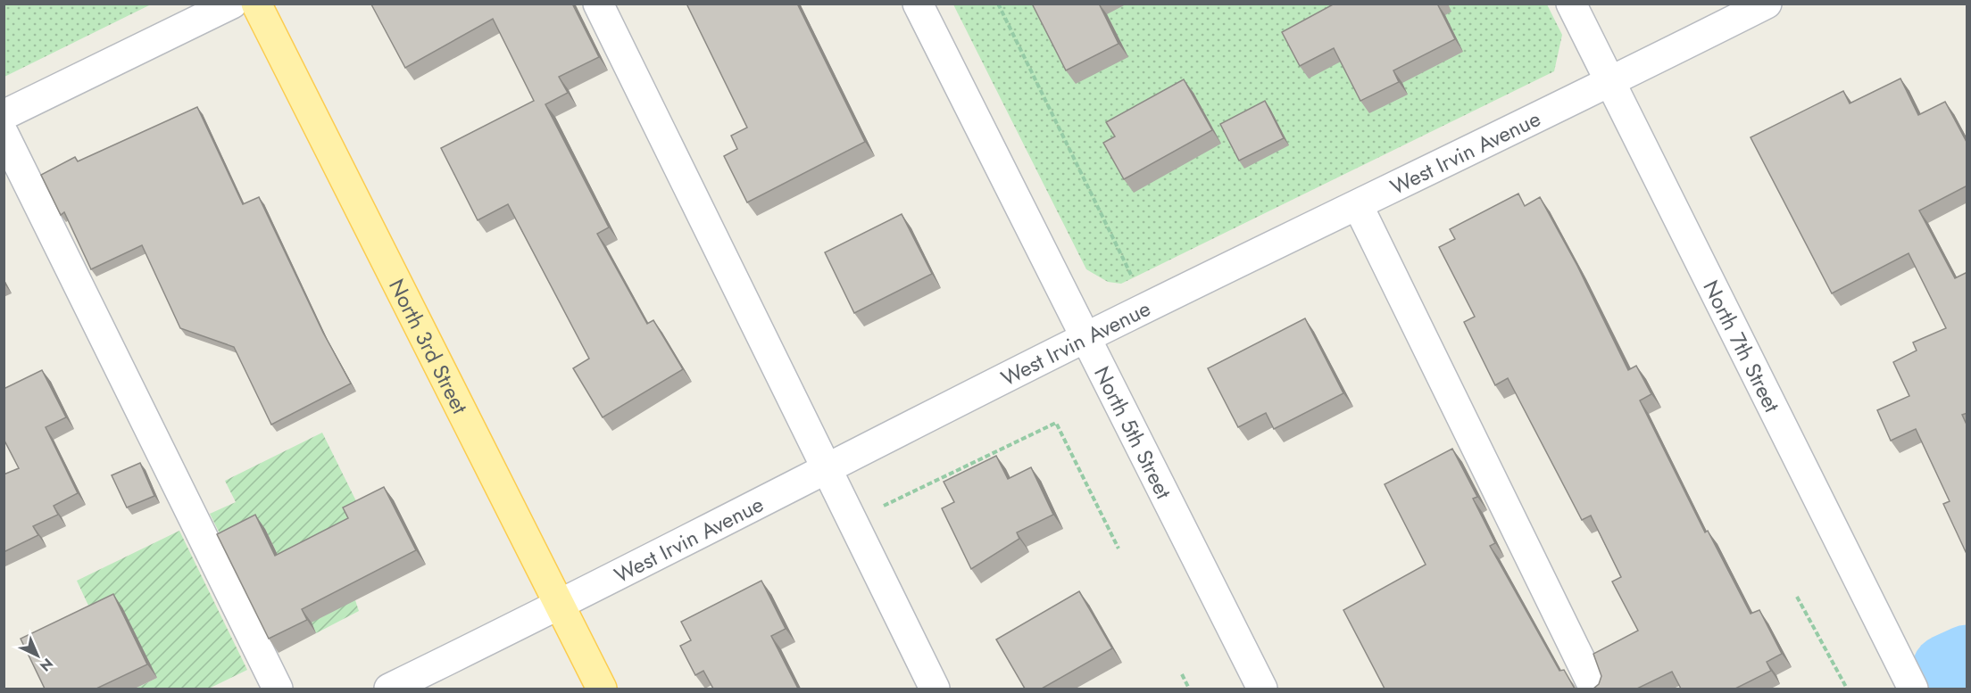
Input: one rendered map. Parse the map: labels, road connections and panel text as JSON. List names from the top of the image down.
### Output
{
  "streets": {
    "main road": ["North 3rd Street"],
    "street": ["West Irvin Avenue", "North 7th Street", "North 5th Street"]
  },
  "crossings": [
    ["West Irvin Avenue", "North 3rd Street"],
    ["West Irvin Avenue", "North 7th Street"],
    ["West Irvin Avenue", "North 5th Street"]
  ],
  "north": "bottom right"
}
